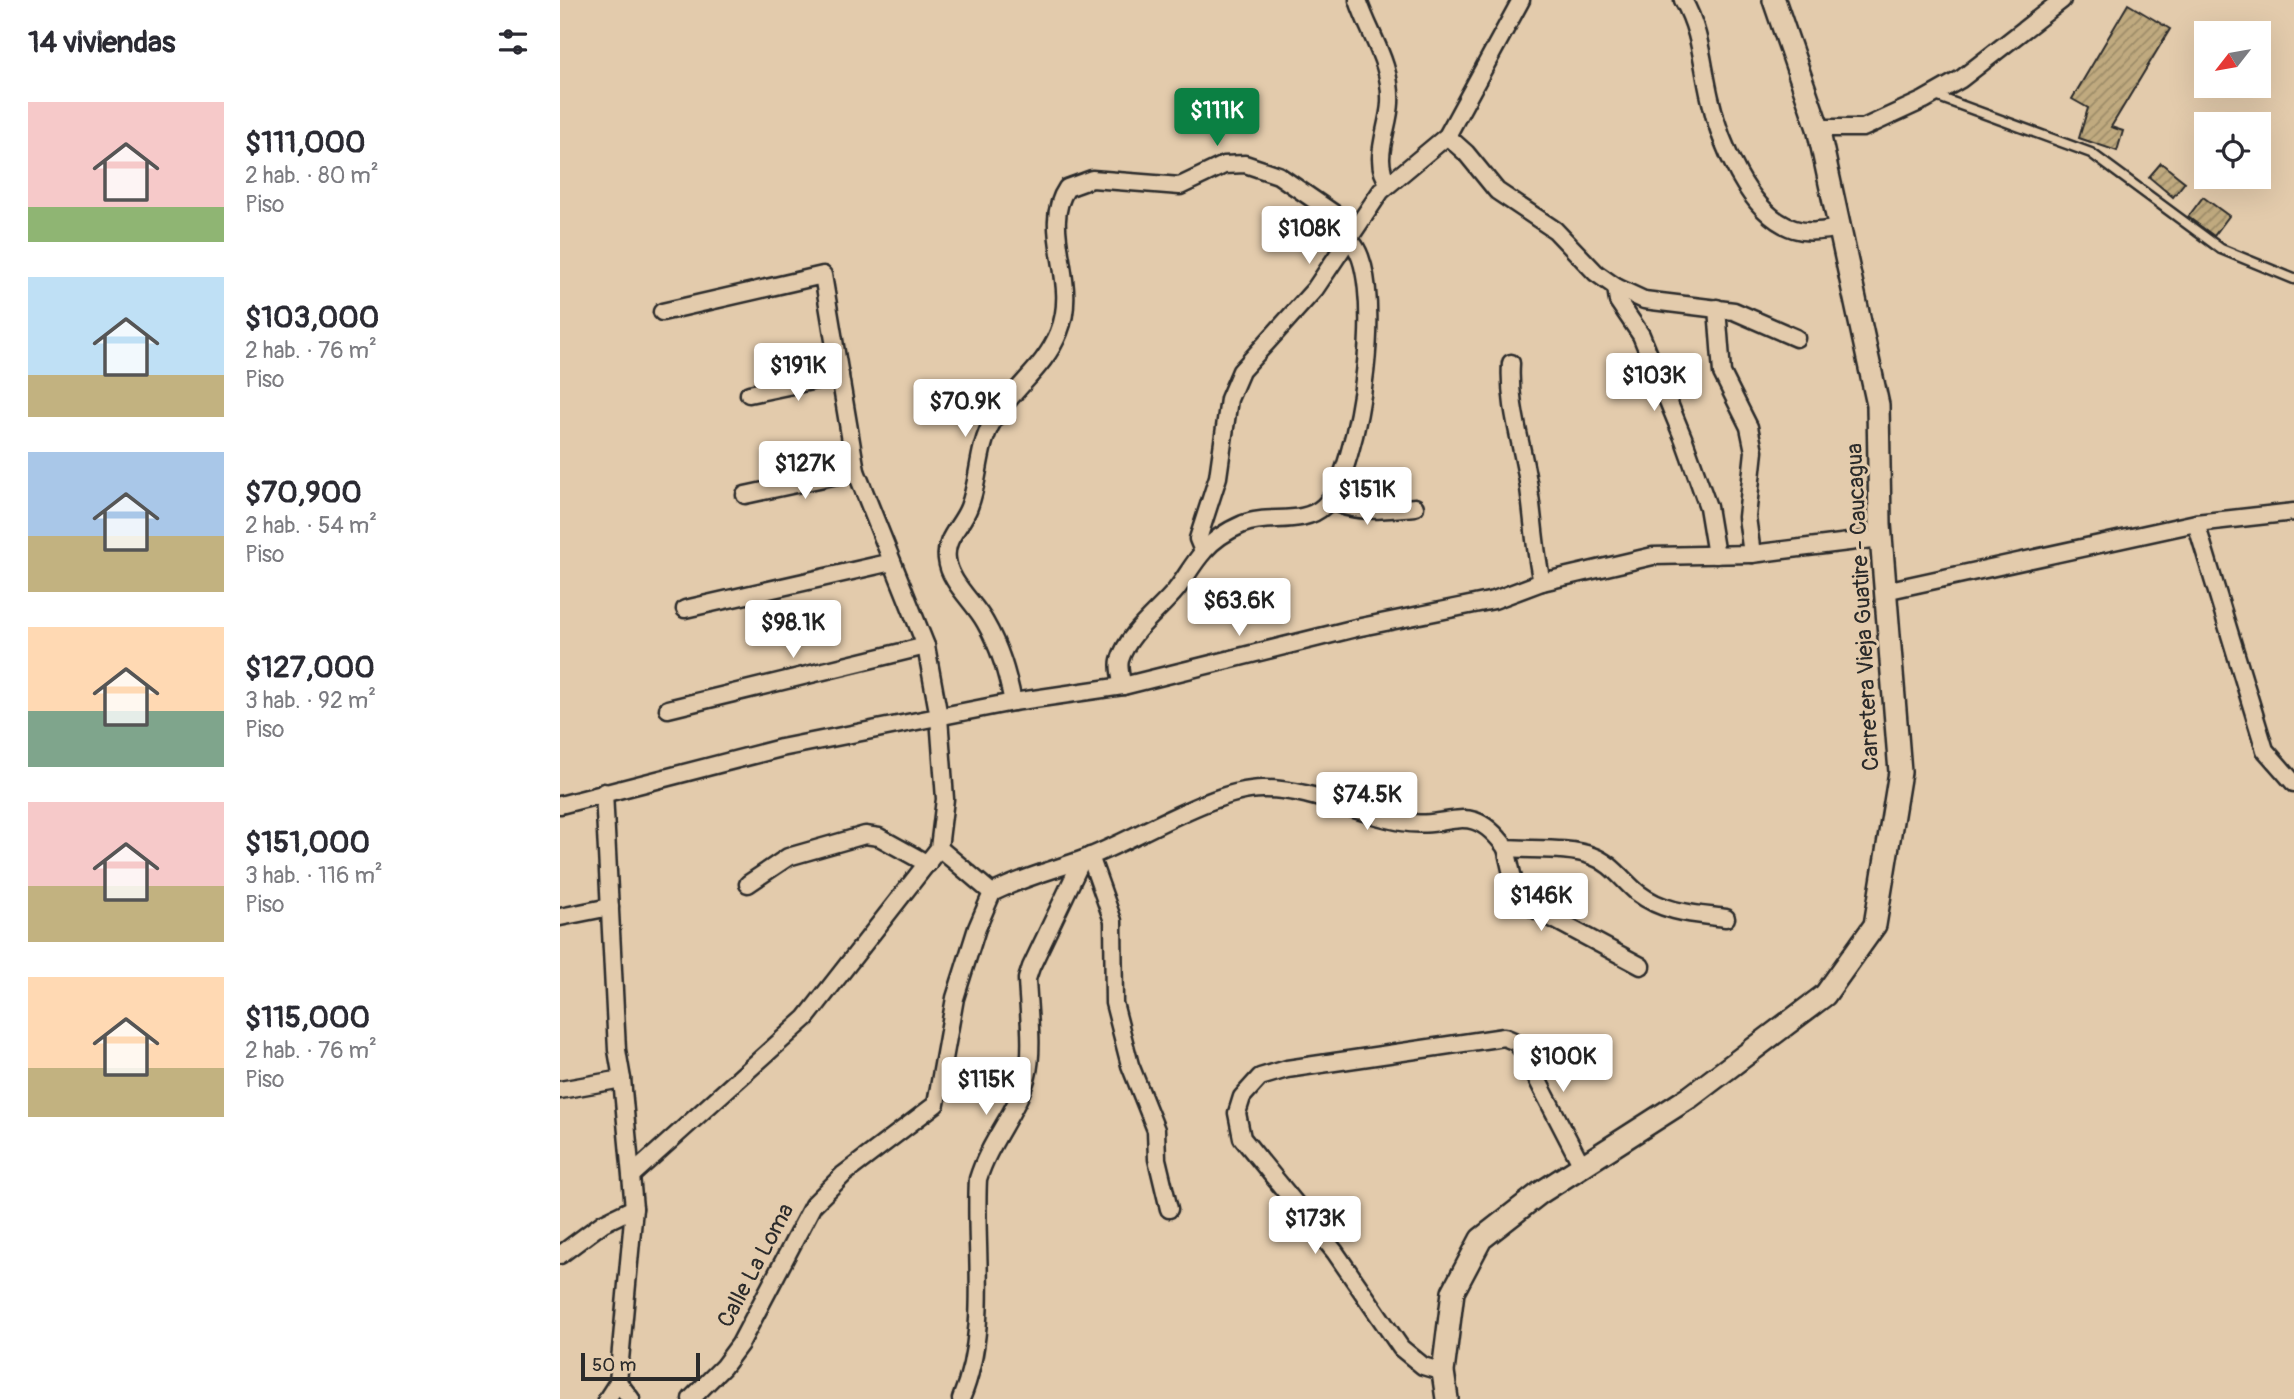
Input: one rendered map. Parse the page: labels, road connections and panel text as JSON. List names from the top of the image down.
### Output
{
  "streets": {
    "main road": ["Carretera Vieja Guatire - Caucagua"],
    "street": ["Calle La Loma"]
  },
  "scale_bar": "50 m",
  "north": "bottom left",
  "page": {
    "heading": "14 viviendas",
    "list": [
      {
        "name": "$111,000",
        "note": "2 hab. · 80 m² · Piso"
      },
      {
        "name": "$103,000",
        "note": "2 hab. · 76 m² · Piso"
      },
      {
        "name": "$70,900",
        "note": "2 hab. · 54 m² · Piso"
      },
      {
        "name": "$127,000",
        "note": "3 hab. · 92 m² · Piso"
      },
      {
        "name": "$151,000",
        "note": "3 hab. · 116 m² · Piso"
      },
      {
        "name": "$115,000",
        "note": "2 hab. · 76 m² · Piso"
      }
    ],
    "price": [
      "$111K",
      "$108K",
      "$191K",
      "$103K",
      "$70.9K",
      "$127K",
      "$151K",
      "$63.6K",
      "$98.1K",
      "$74.5K",
      "$146K",
      "$100K",
      "$115K",
      "$173K"
    ],
    "scale": "50 m"
  }
}
